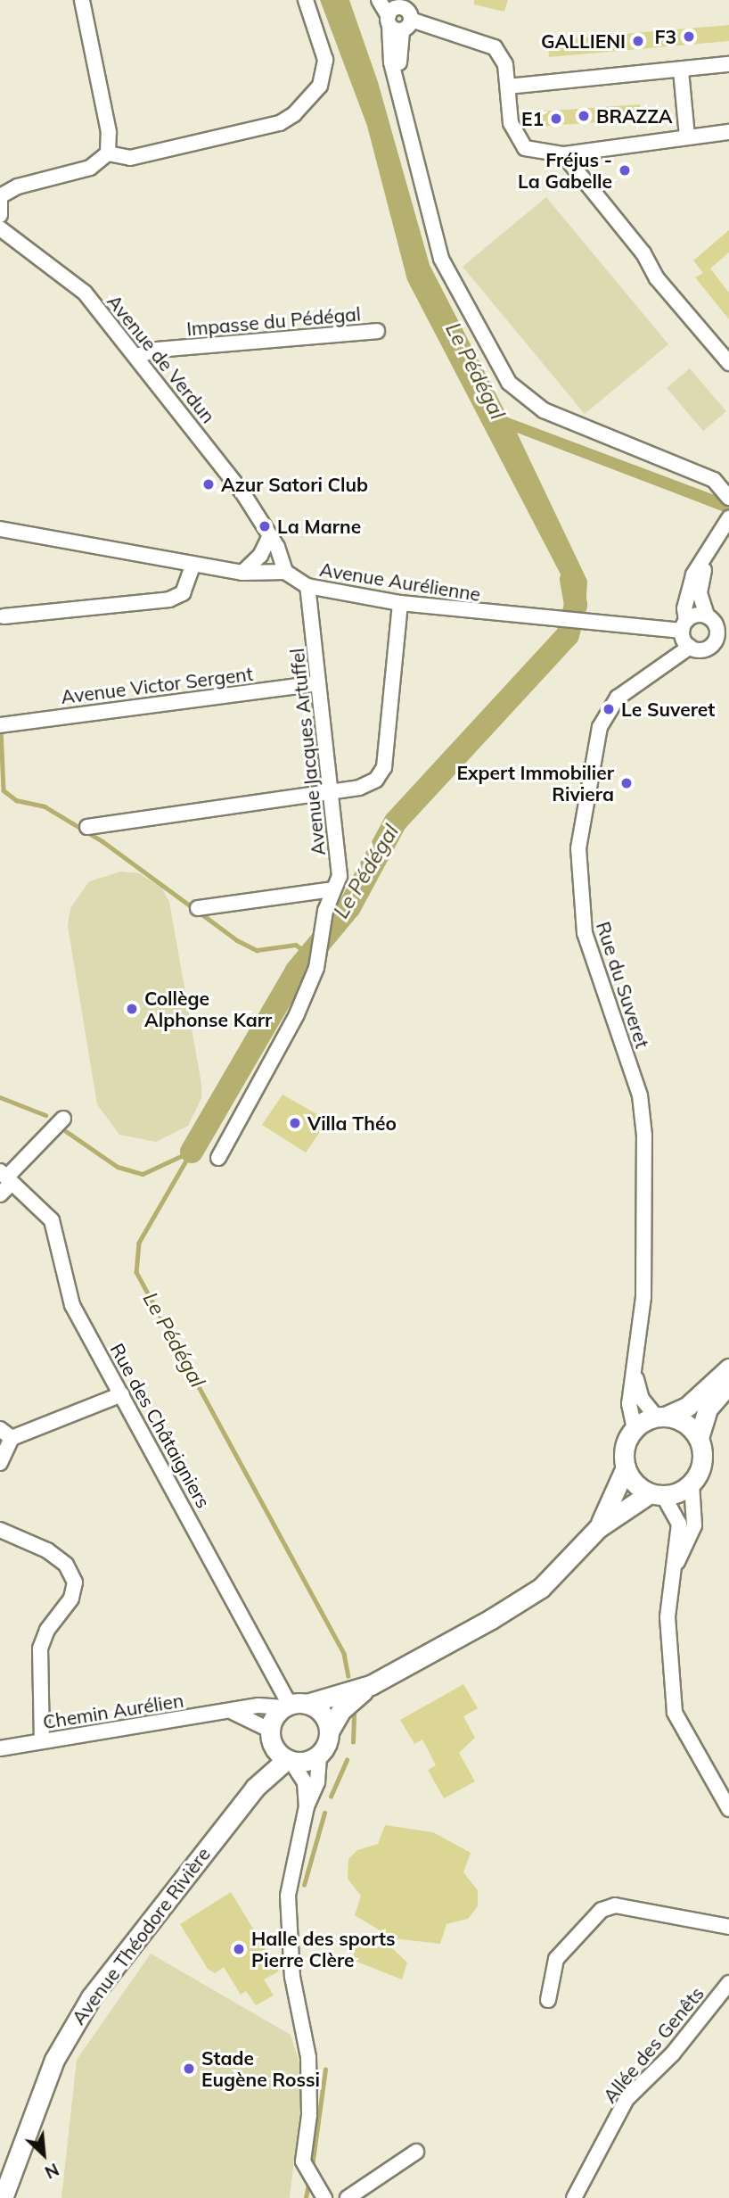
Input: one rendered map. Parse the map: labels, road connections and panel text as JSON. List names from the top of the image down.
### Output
{
  "streets": {
    "main road": ["Avenue Théodore Rivière"],
    "street": [
      "Impasse du Pédégal",
      "Avenue de Verdun",
      "Avenue Aurélienne",
      "Avenue Victor Sergent",
      "Avenue Jacques Artuffel",
      "Rue du Suveret",
      "Rue des Châtaigniers",
      "Chemin Aurélien",
      "Allée des Genêts"
    ]
  },
  "crossings": [
    ["Impasse du Pédégal", "Avenue de Verdun"],
    ["Avenue de Verdun", "Avenue Aurélienne"],
    ["Avenue Aurélienne", "Avenue Jacques Artuffel"],
    ["Avenue Victor Sergent", "Avenue Jacques Artuffel"],
    ["Rue des Châtaigniers", "Chemin Aurélien"]
  ],
  "water": ["Le Pédégal"],
  "places": [
    "F3",
    "GALLIENI",
    "BRAZZA",
    "E1",
    "Fréjus - La Gabelle",
    "Azur Satori Club",
    "La Marne",
    "Le Suveret",
    "Expert Immobilier Riviera",
    "Collège Alphonse Karr",
    "Villa Théo",
    "Halle des sports Pierre Clère",
    "Stade Eugène Rossi"
  ],
  "north": "bottom right"
}
